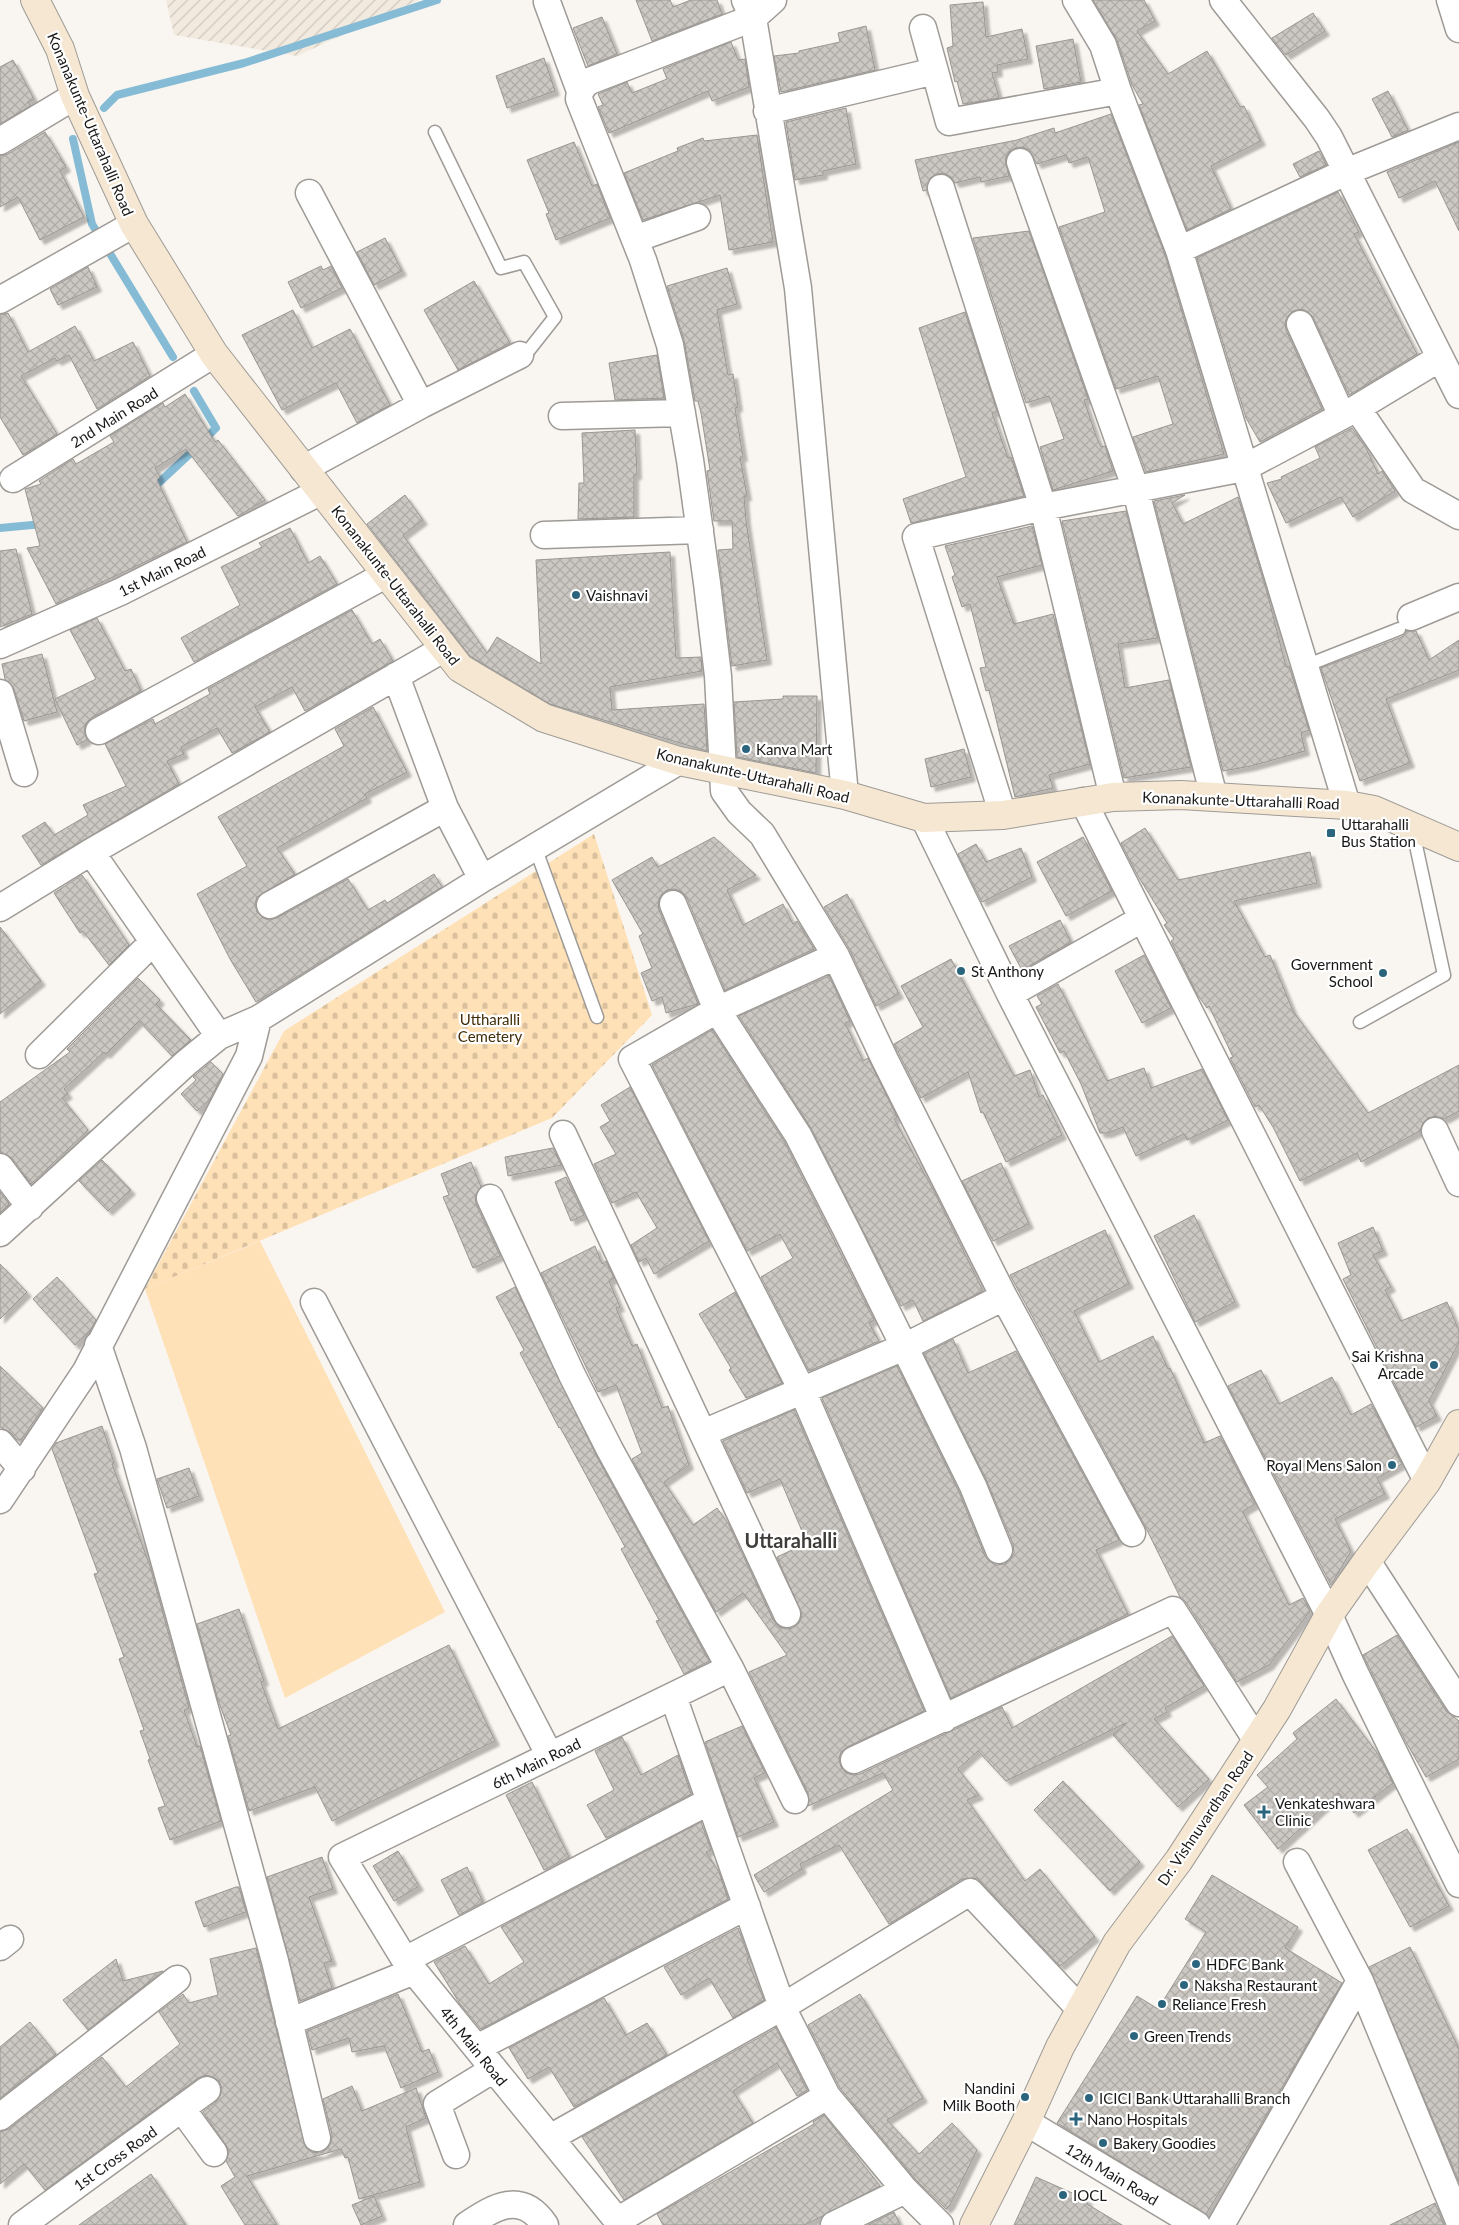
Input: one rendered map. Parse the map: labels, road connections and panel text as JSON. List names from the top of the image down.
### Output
{
  "streets": {
    "main road": ["Konanakunte-Uttarahalli Road", "Dr. Vishnuvardhan Road"],
    "street": [
      "2nd Main Road",
      "1st Main Road",
      "6th Main Road",
      "4th Main Road",
      "1st Cross Road",
      "12th Main Road"
    ]
  },
  "crossings": [
    ["Konanakunte-Uttarahalli Road", "2nd Main Road"],
    ["Konanakunte-Uttarahalli Road", "1st Main Road"],
    ["6th Main Road", "4th Main Road"],
    ["Dr. Vishnuvardhan Road", "12th Main Road"]
  ],
  "districts": ["Uttarahalli"],
  "parks": ["Uttharalli Cemetery"],
  "places": {
    "other": [
      "Vaishnavi",
      "Kanva Mart",
      "St Anthony",
      "Government School",
      "Sai Krishna Arcade",
      "Royal Mens Salon",
      "HDFC Bank",
      "Naksha Restaurant",
      "Reliance Fresh",
      "Green Trends",
      "Nandini Milk Booth",
      "ICICI Bank Uttarahalli Branch",
      "Bakery Goodies",
      "IOCL"
    ],
    "transit": ["Uttarahalli Bus Station"],
    "health": ["Venkateshwara Clinic", "Nano Hospitals"]
  }
}
